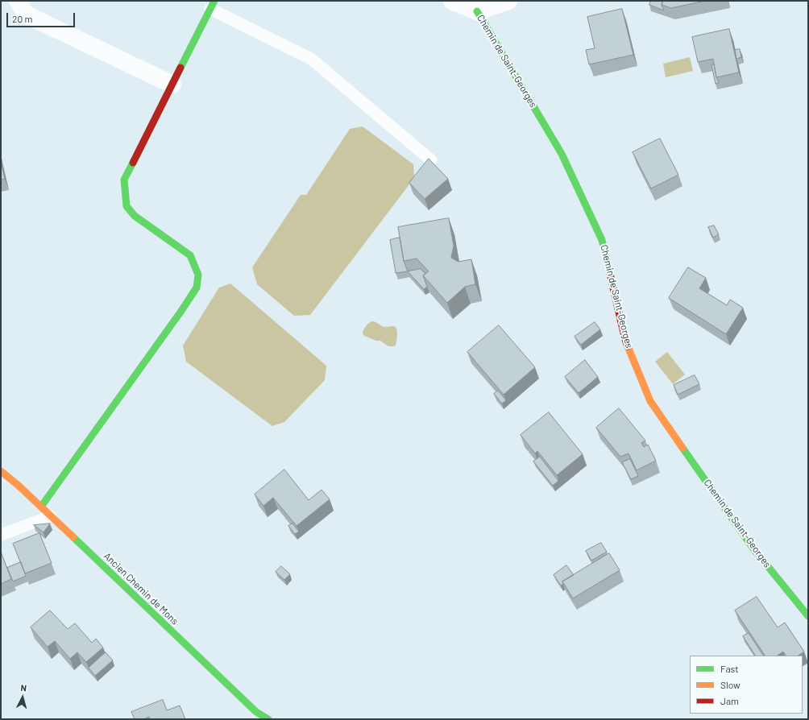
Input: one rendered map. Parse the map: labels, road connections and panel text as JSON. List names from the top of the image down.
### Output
{
  "streets": {
    "street": ["Chemin de Saint-Georges", "Ancien Chemin de Mons"]
  },
  "legend": ["Fast", "Slow", "Jam"],
  "scale_bar": "20 m",
  "north": "top"
}
